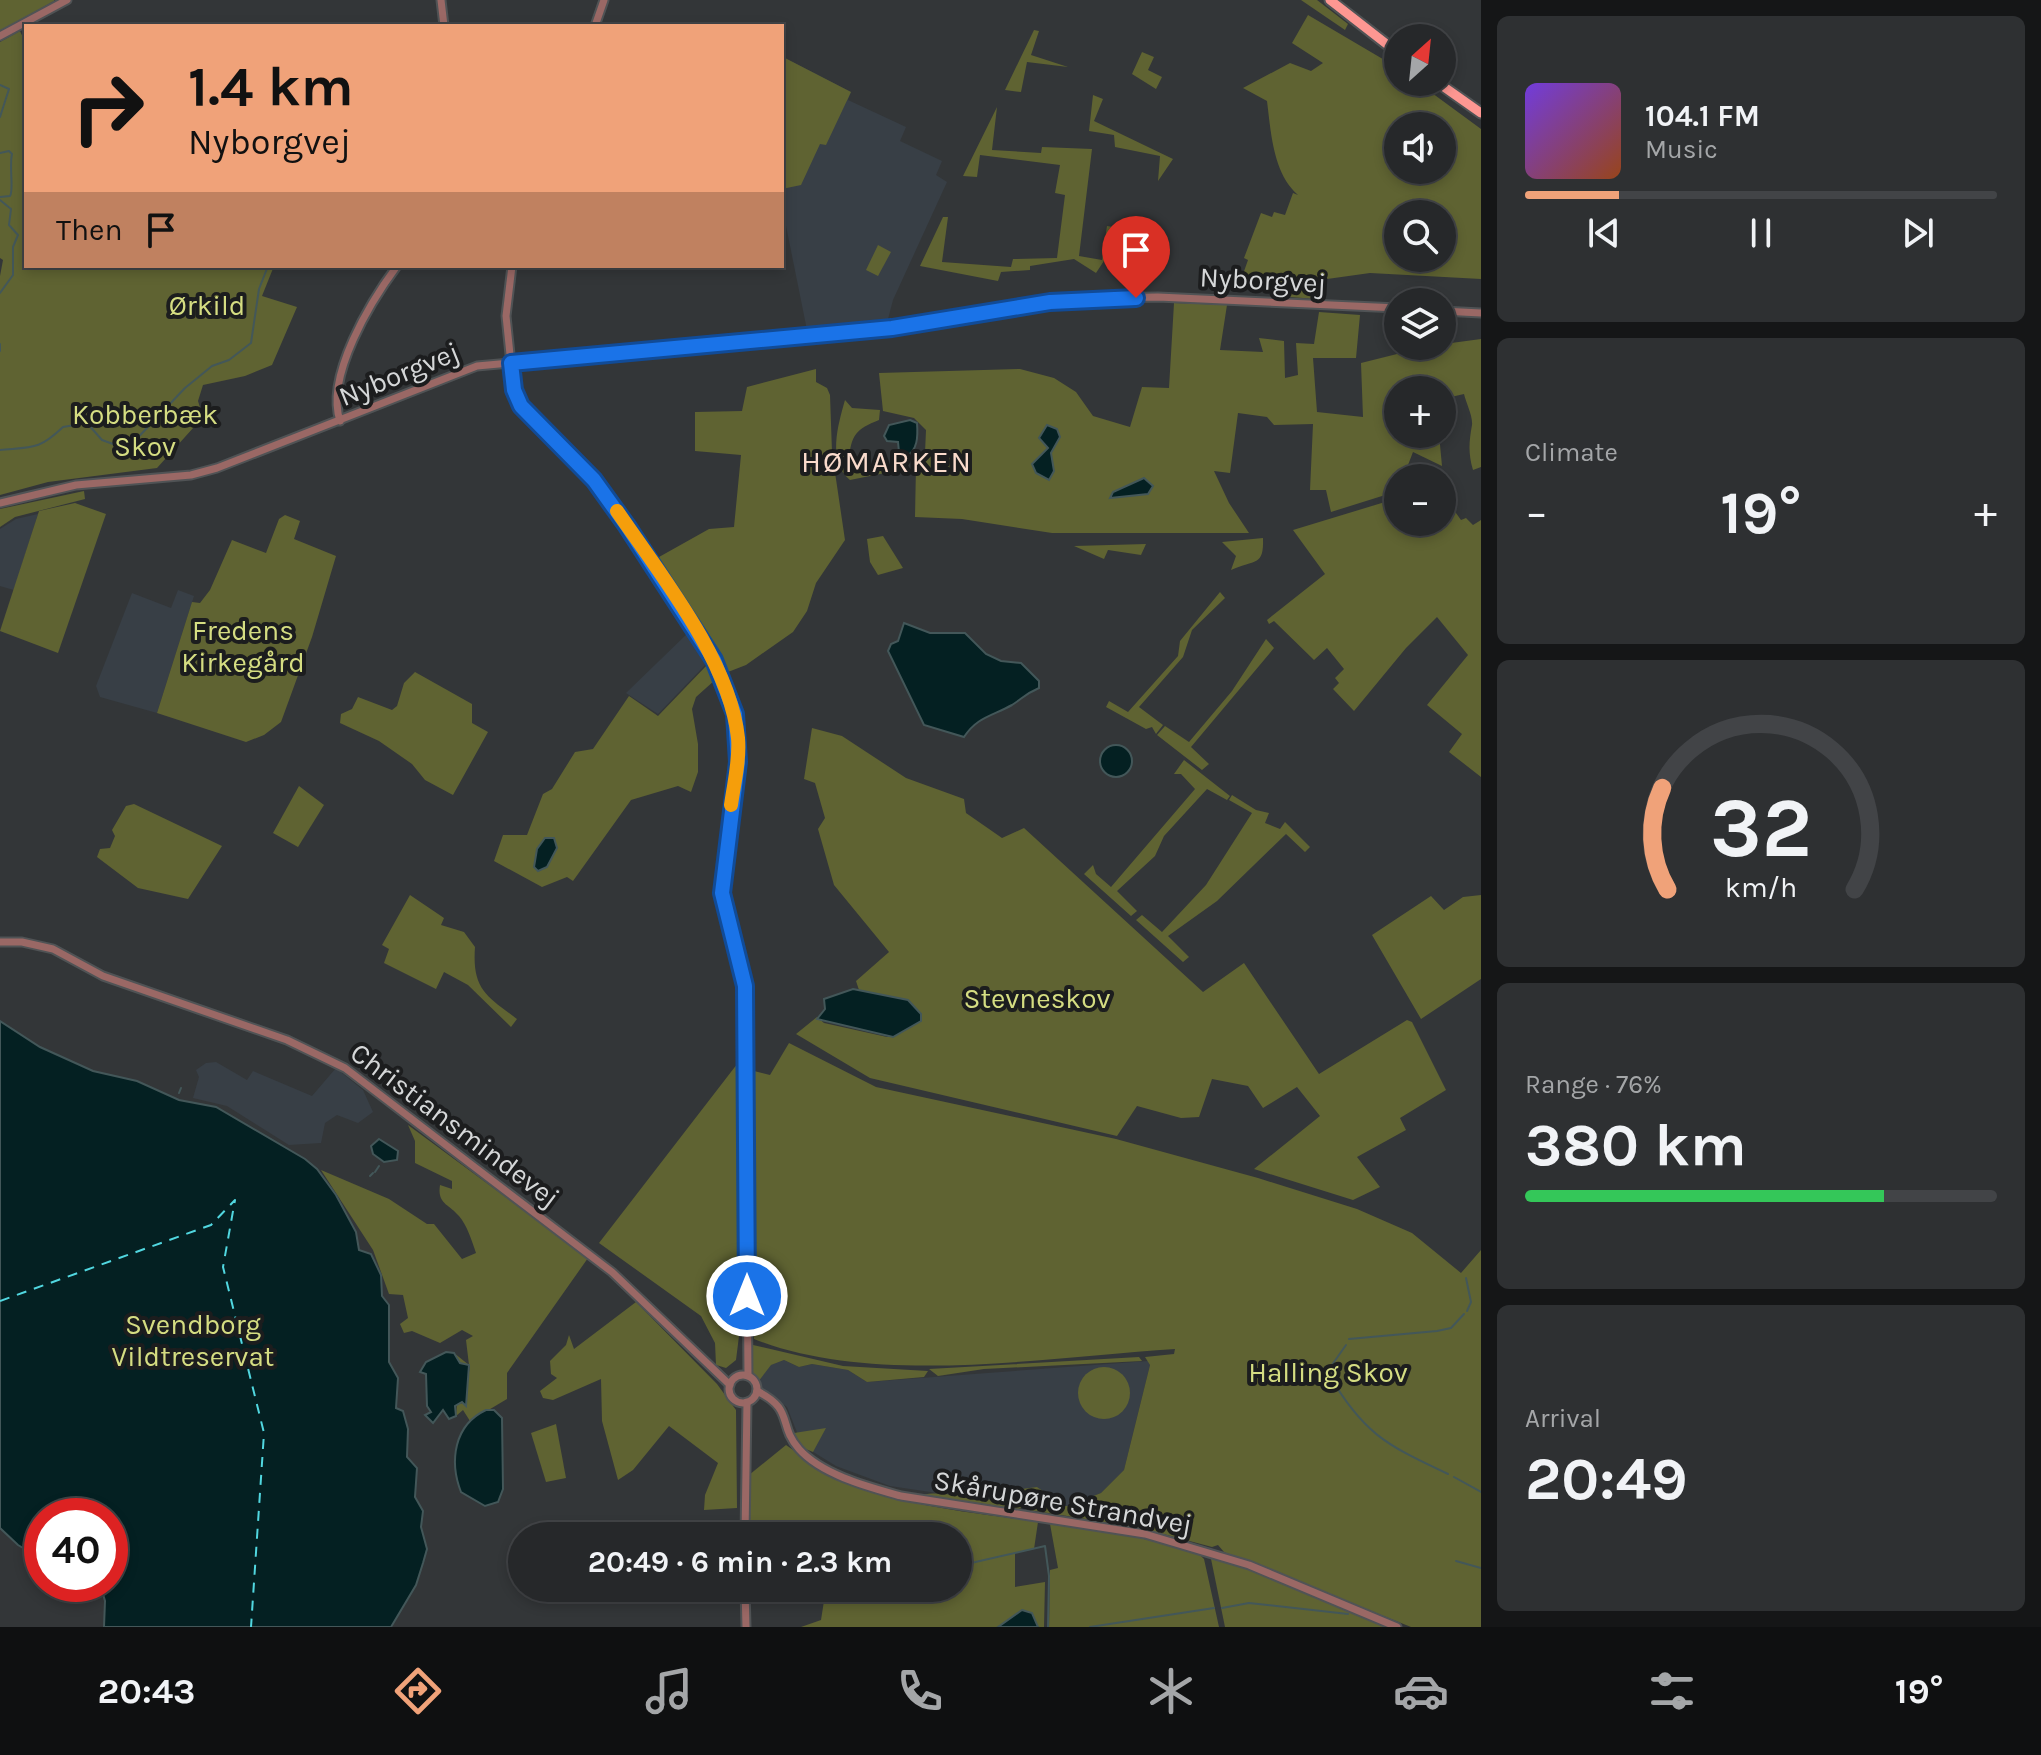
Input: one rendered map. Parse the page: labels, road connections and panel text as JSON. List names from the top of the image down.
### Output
{
  "streets": {
    "street": ["Nyborgvej", "Christiansmindevej", "Skårupøre Strandvej"]
  },
  "districts": ["HØMARKEN"],
  "parks": [
    "Ørkild",
    "Kobberbæk Skov",
    "Fredens Kirkegård",
    "Stevneskov",
    "Svendborg Vildtreservat",
    "Halling Skov"
  ],
  "north": "top right",
  "page": {
    "map_buttons": ["+", "−"],
    "turn": ["1.4 km", "Nyborgvej"],
    "song": ["104.1 FM", "Music"],
    "then": "Then",
    "tile": [
      "Climate",
      ["Range · 76%", "380 km"],
      ["Arrival", "20:49"]
    ],
    "heat": ["−", "19°", "+"],
    "limit": "40",
    "trip": "20:49 · 6 min · 2.3 km",
    "tabs": ["20:43", "19°"],
    "gauge": ["32", "km/h"]
  }
}
